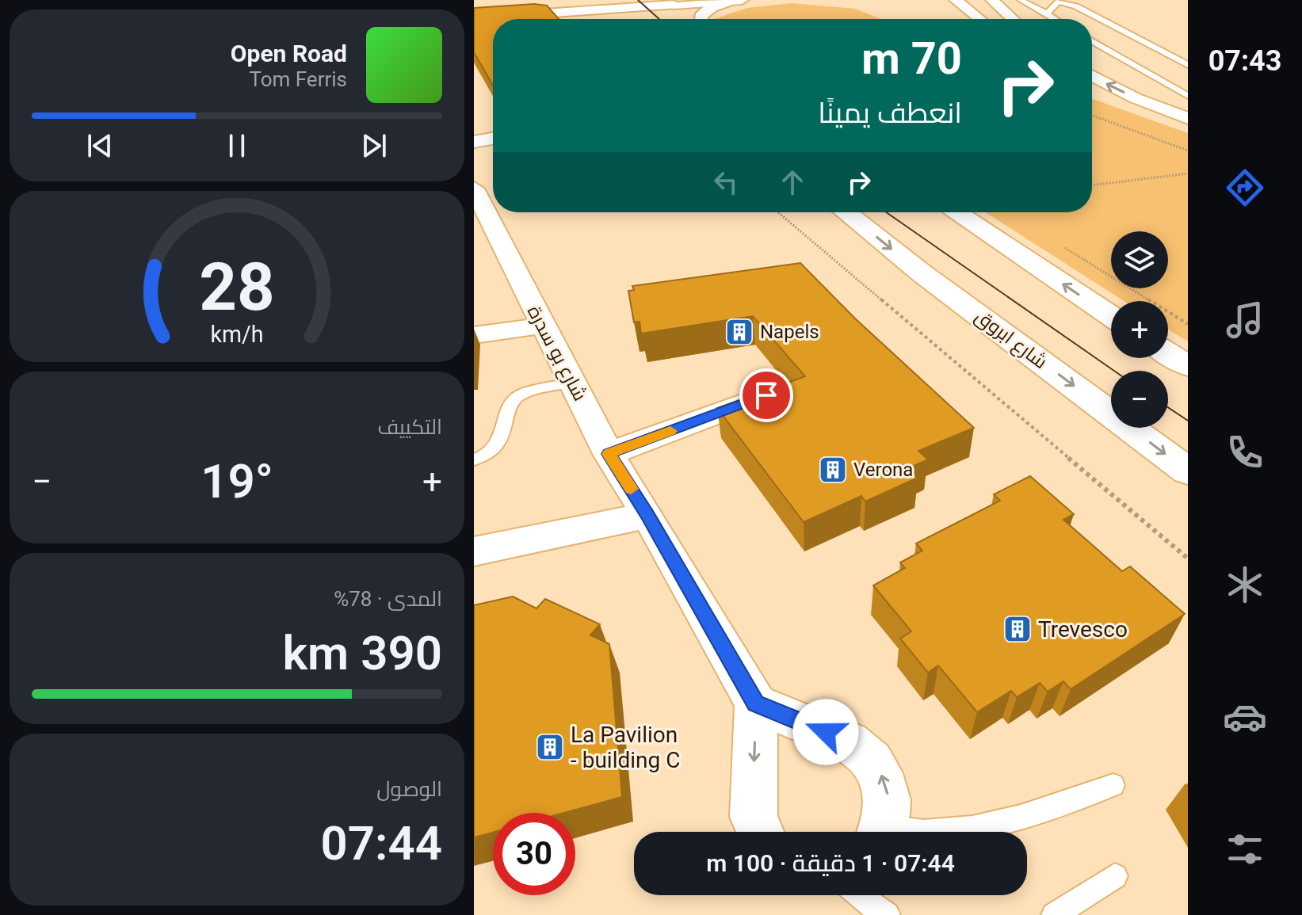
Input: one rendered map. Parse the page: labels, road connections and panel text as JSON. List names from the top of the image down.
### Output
{
  "streets": {
    "street": ["شارع ابروق", "شارع بو سدرة"]
  },
  "places": {
    "building": [
      "Napels",
      "Verona",
      "Trevesco",
      "La Pavilion - building C"
    ]
  },
  "page": {
    "tabs": "07:43",
    "turn": ["70 m", "انعطف يمينًا"],
    "song": ["Open Road", "Tom Ferris"],
    "map_buttons": ["+", "−"],
    "tile": [
      "التكييف",
      ["المدى · 78%", "390 km"],
      ["الوصول", "07:44"]
    ],
    "heat": ["−", "19°", "+"],
    "limit": "30",
    "trip": "07:44 · 1 دقيقة · 100 m",
    "gauge": ["28", "km/h"]
  }
}
